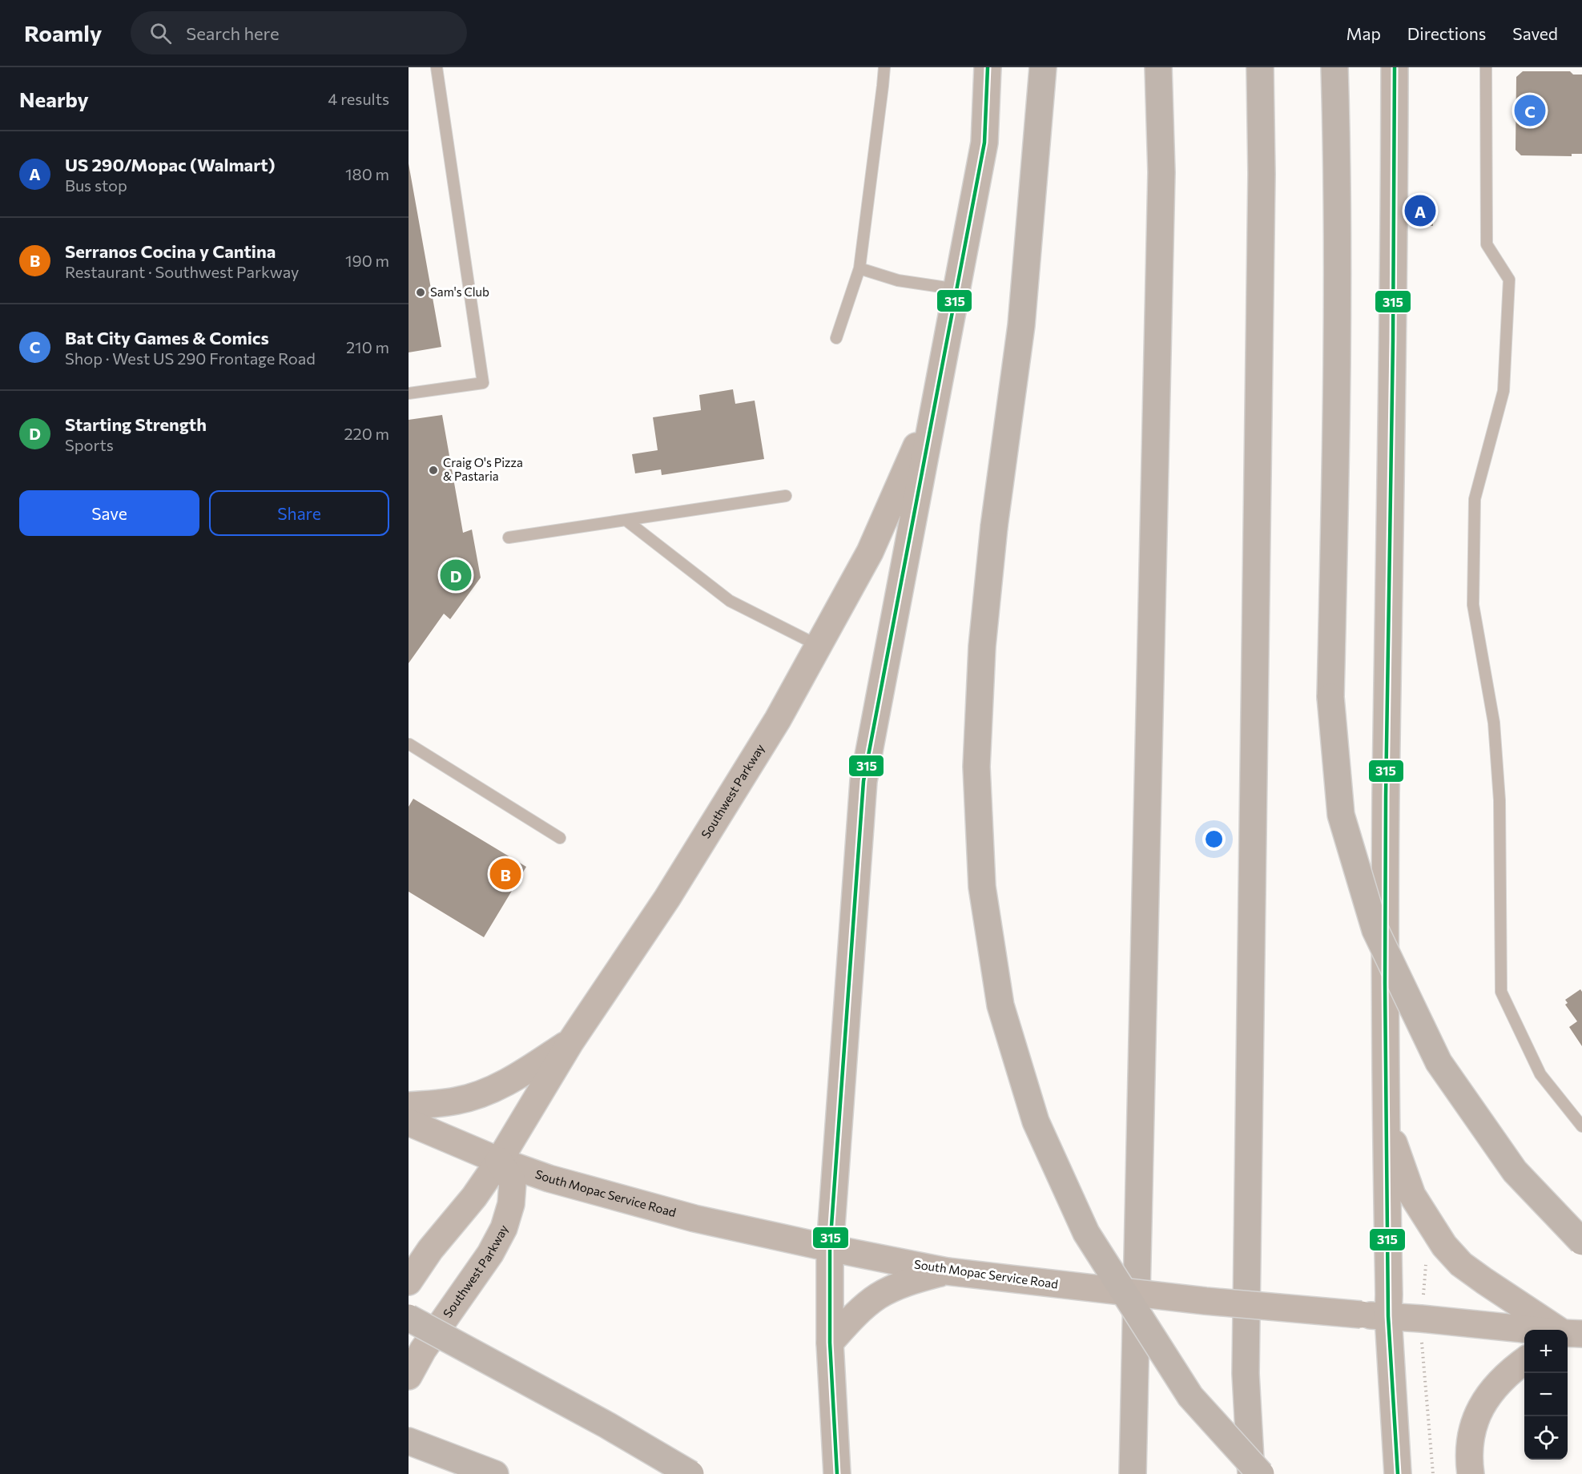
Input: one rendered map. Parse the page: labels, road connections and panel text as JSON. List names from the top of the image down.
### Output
{
  "streets": {
    "main road": ["Southwest Parkway", "South Mopac Service Road"]
  },
  "crossings": [
    ["Southwest Parkway", "South Mopac Service Road"]
  ],
  "places": ["Sam's Club", "Craig O's Pizza & Pastaria"],
  "lines": ["transit line 315"],
  "page": {
    "header": "Roamly",
    "search": "Search here",
    "nav": ["Map", "Directions", "Saved"],
    "heading": ["Nearby", "4 results"],
    "pins": [
      "C",
      "A",
      "D",
      "B"
    ],
    "list": [
      {
        "mark": "A",
        "name": "US 290/Mopac (Walmart)",
        "note": "Bus stop",
        "value": "180 m"
      },
      {
        "mark": "B",
        "name": "Serranos Cocina y Cantina",
        "note": "Restaurant · Southwest Parkway",
        "value": "190 m"
      },
      {
        "mark": "C",
        "name": "Bat City Games & Comics",
        "note": "Shop · West US 290 Frontage Road",
        "value": "210 m"
      },
      {
        "mark": "D",
        "name": "Starting Strength",
        "note": "Sports",
        "value": "220 m"
      }
    ],
    "buttons": ["Save", "Share"],
    "map_buttons": ["+", "−"]
  }
}
